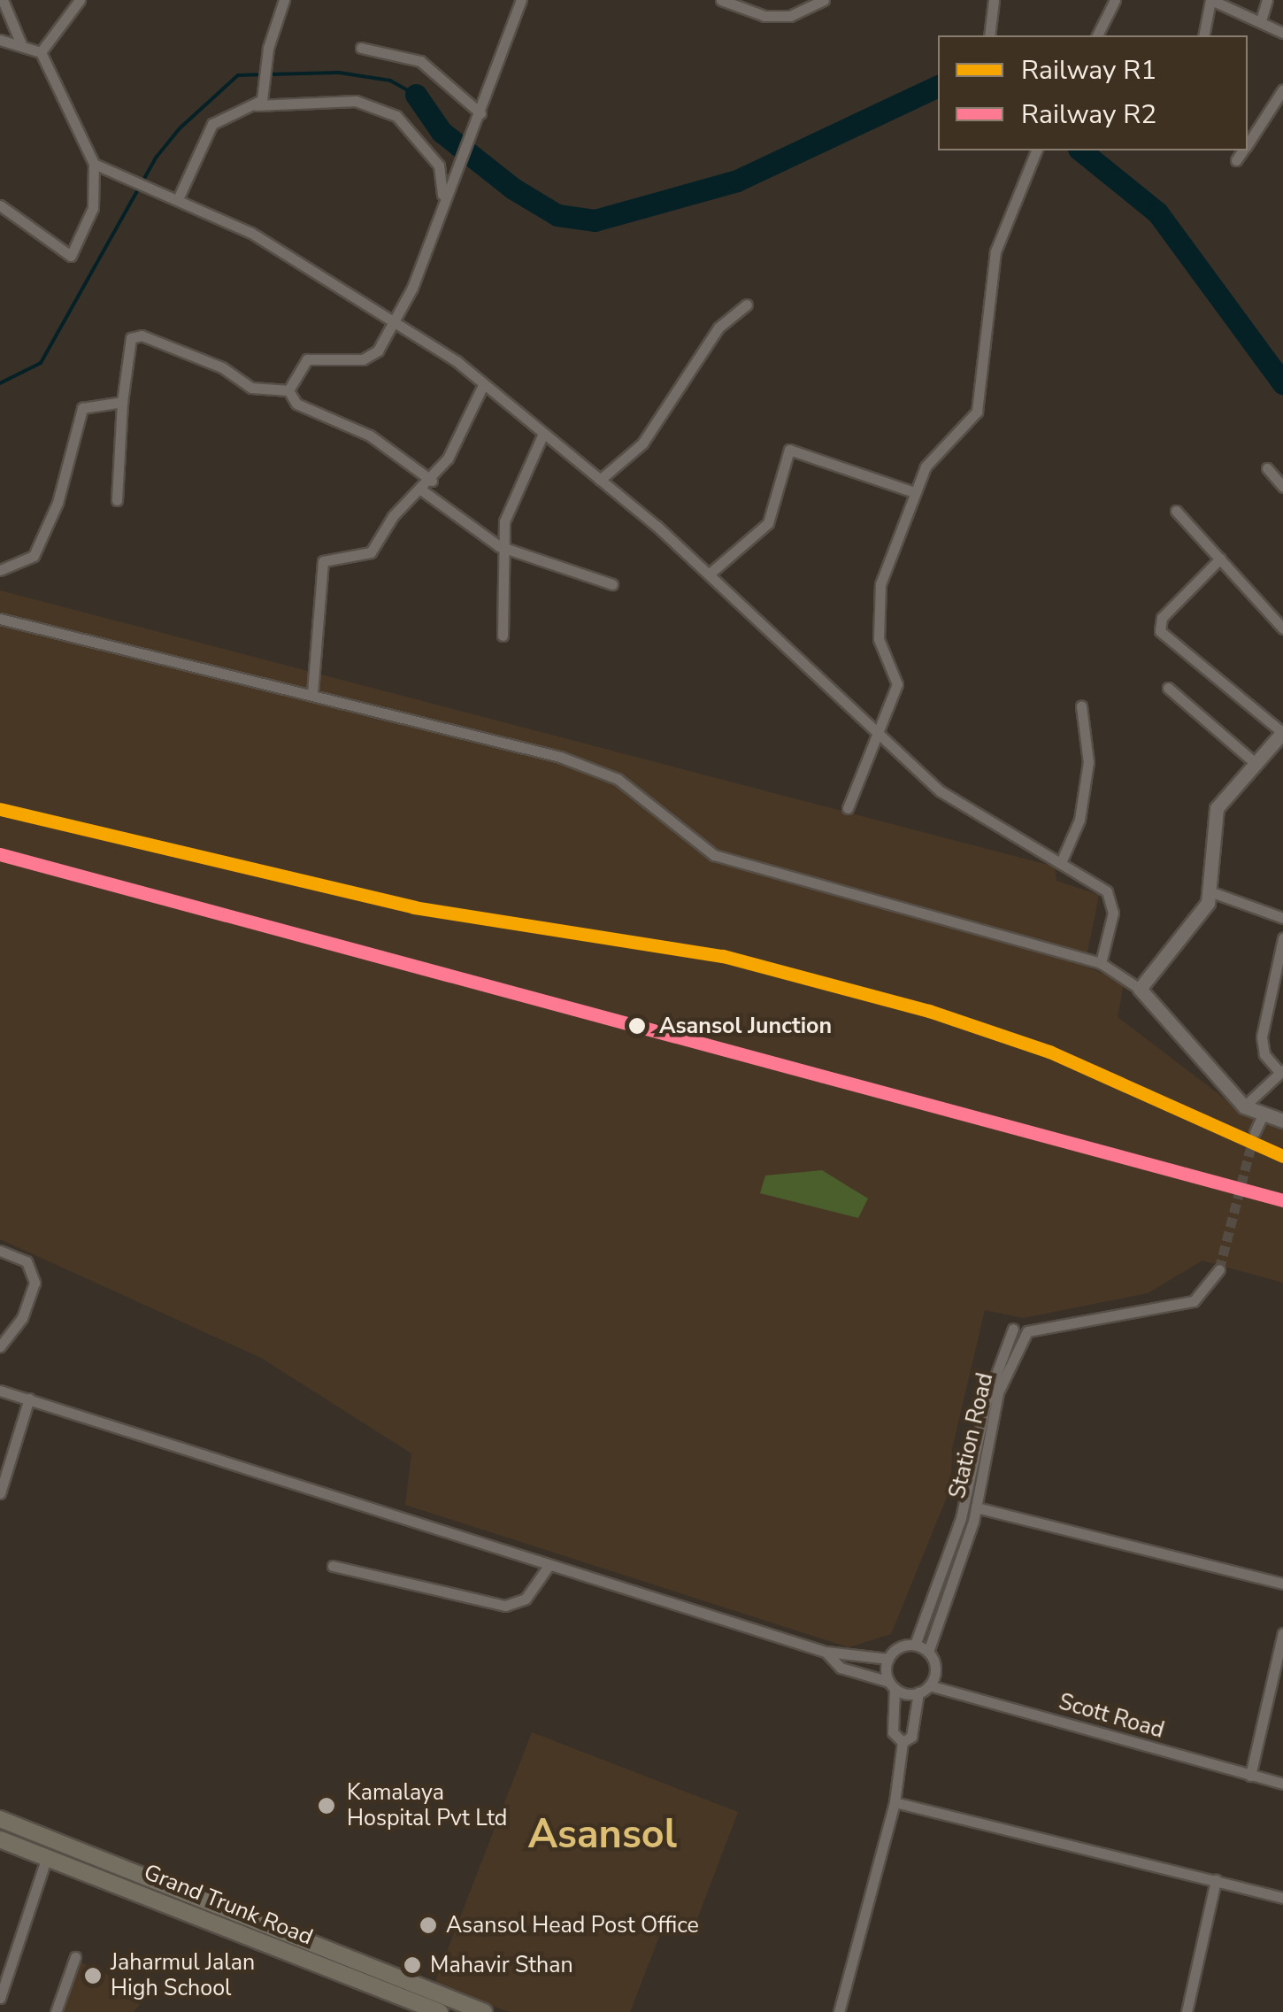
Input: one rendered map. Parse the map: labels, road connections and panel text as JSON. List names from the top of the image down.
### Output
{
  "streets": {
    "main road": ["Grand Trunk Road"],
    "street": ["Station Road", "Scott Road"]
  },
  "crossings": [
    ["Station Road", "Scott Road"]
  ],
  "districts": ["Asansol"],
  "places": [
    "Asansol Junction",
    "Kamalaya Hospital Pvt Ltd",
    "Asansol Head Post Office",
    "Mahavir Sthan",
    "Jaharmul Jalan High School"
  ],
  "lines": ["rail line R1", "rail line R2"],
  "legend": ["Railway R1", "Railway R2"]
}
